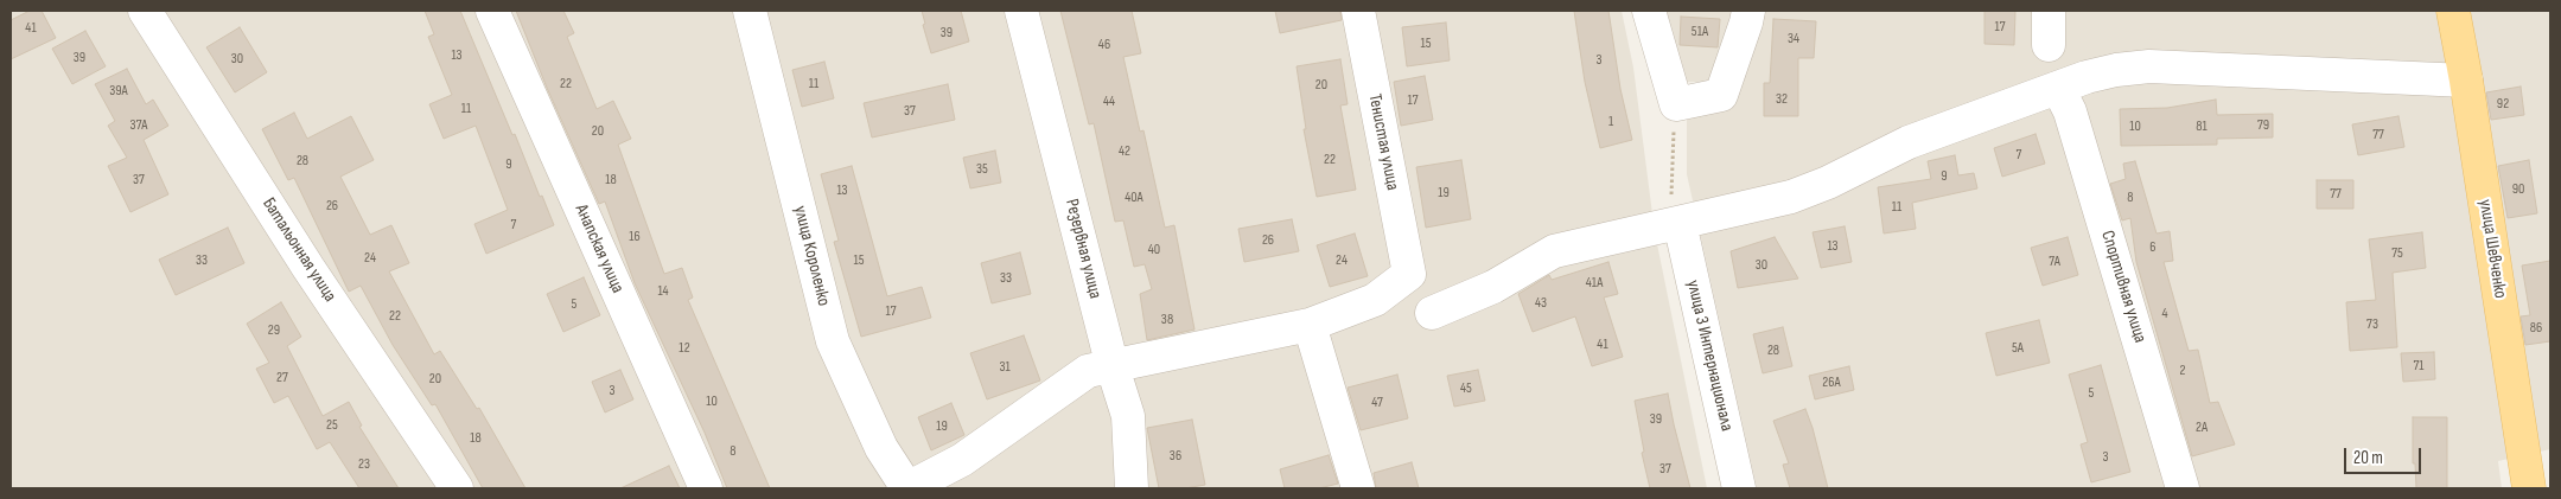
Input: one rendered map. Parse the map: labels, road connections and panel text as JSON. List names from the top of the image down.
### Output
{
  "streets": {
    "main road": ["улица Шевченко"],
    "street": [
      "Тенистая улица",
      "Анапская улица",
      "Резервная улица",
      "Батальонная улица",
      "улица Короленко",
      "Спортивная улица",
      "улица 3 Интернационала"
    ]
  },
  "house_numbers": [
    "17",
    "41",
    "51А",
    "39",
    "34",
    "15",
    "46",
    "13",
    "39",
    "30",
    "3",
    "22",
    "11",
    "20",
    "39А",
    "32",
    "17",
    "44",
    "92",
    "11",
    "37",
    "1",
    "37А",
    "79",
    "10",
    "81",
    "20",
    "77",
    "42",
    "7",
    "22",
    "28",
    "9",
    "35",
    "9",
    "37",
    "18",
    "90",
    "13",
    "19",
    "77",
    "40А",
    "8",
    "26",
    "11",
    "7",
    "16",
    "26",
    "13",
    "6",
    "40",
    "75",
    "24",
    "33",
    "15",
    "24",
    "7А",
    "30",
    "33",
    "41А",
    "14",
    "43",
    "5",
    "17",
    "4",
    "22",
    "38",
    "73",
    "86",
    "29",
    "41",
    "12",
    "5А",
    "28",
    "71",
    "31",
    "2",
    "27",
    "20",
    "26А",
    "45",
    "3",
    "5",
    "10",
    "47",
    "39",
    "25",
    "19",
    "2А",
    "18",
    "8",
    "36",
    "3",
    "23",
    "37"
  ],
  "scale_bar": "20 m"
}
